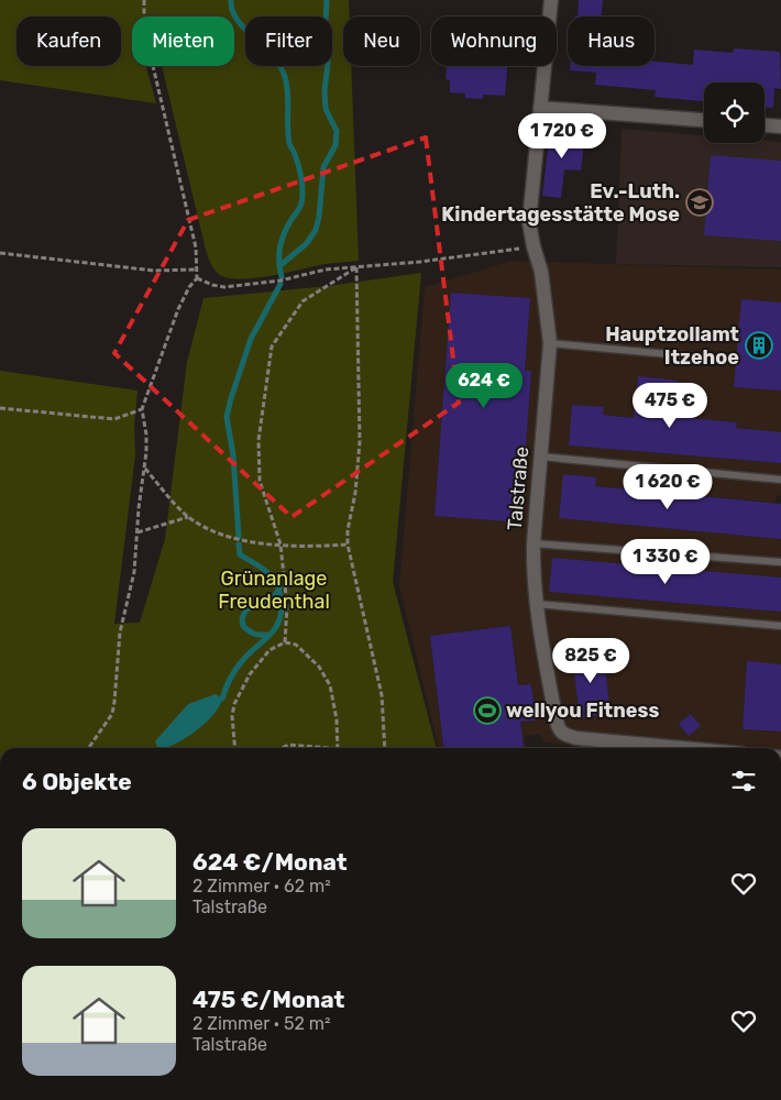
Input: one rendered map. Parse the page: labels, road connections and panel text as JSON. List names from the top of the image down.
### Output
{
  "streets": {
    "street": ["Talstraße"]
  },
  "parks": ["Grünanlage Freudenthal"],
  "places": {
    "school or university": ["Ev.-Luth. Kindertagesstätte Mose"],
    "building": ["Hauptzollamt Itzehoe"],
    "sports": ["wellyou Fitness"]
  },
  "page": {
    "chip": [
      "Kaufen",
      "Mieten",
      "Filter",
      "Neu",
      "Wohnung",
      "Haus"
    ],
    "price": [
      "1 720 €",
      "624 €",
      "475 €",
      "1 620 €",
      "1 330 €",
      "825 €"
    ],
    "heading": "6 Objekte",
    "list": [
      {
        "name": "624 €/Monat",
        "note": "2 Zimmer · 62 m² · Talstraße"
      },
      {
        "name": "475 €/Monat",
        "note": "2 Zimmer · 52 m² · Talstraße"
      }
    ]
  }
}
